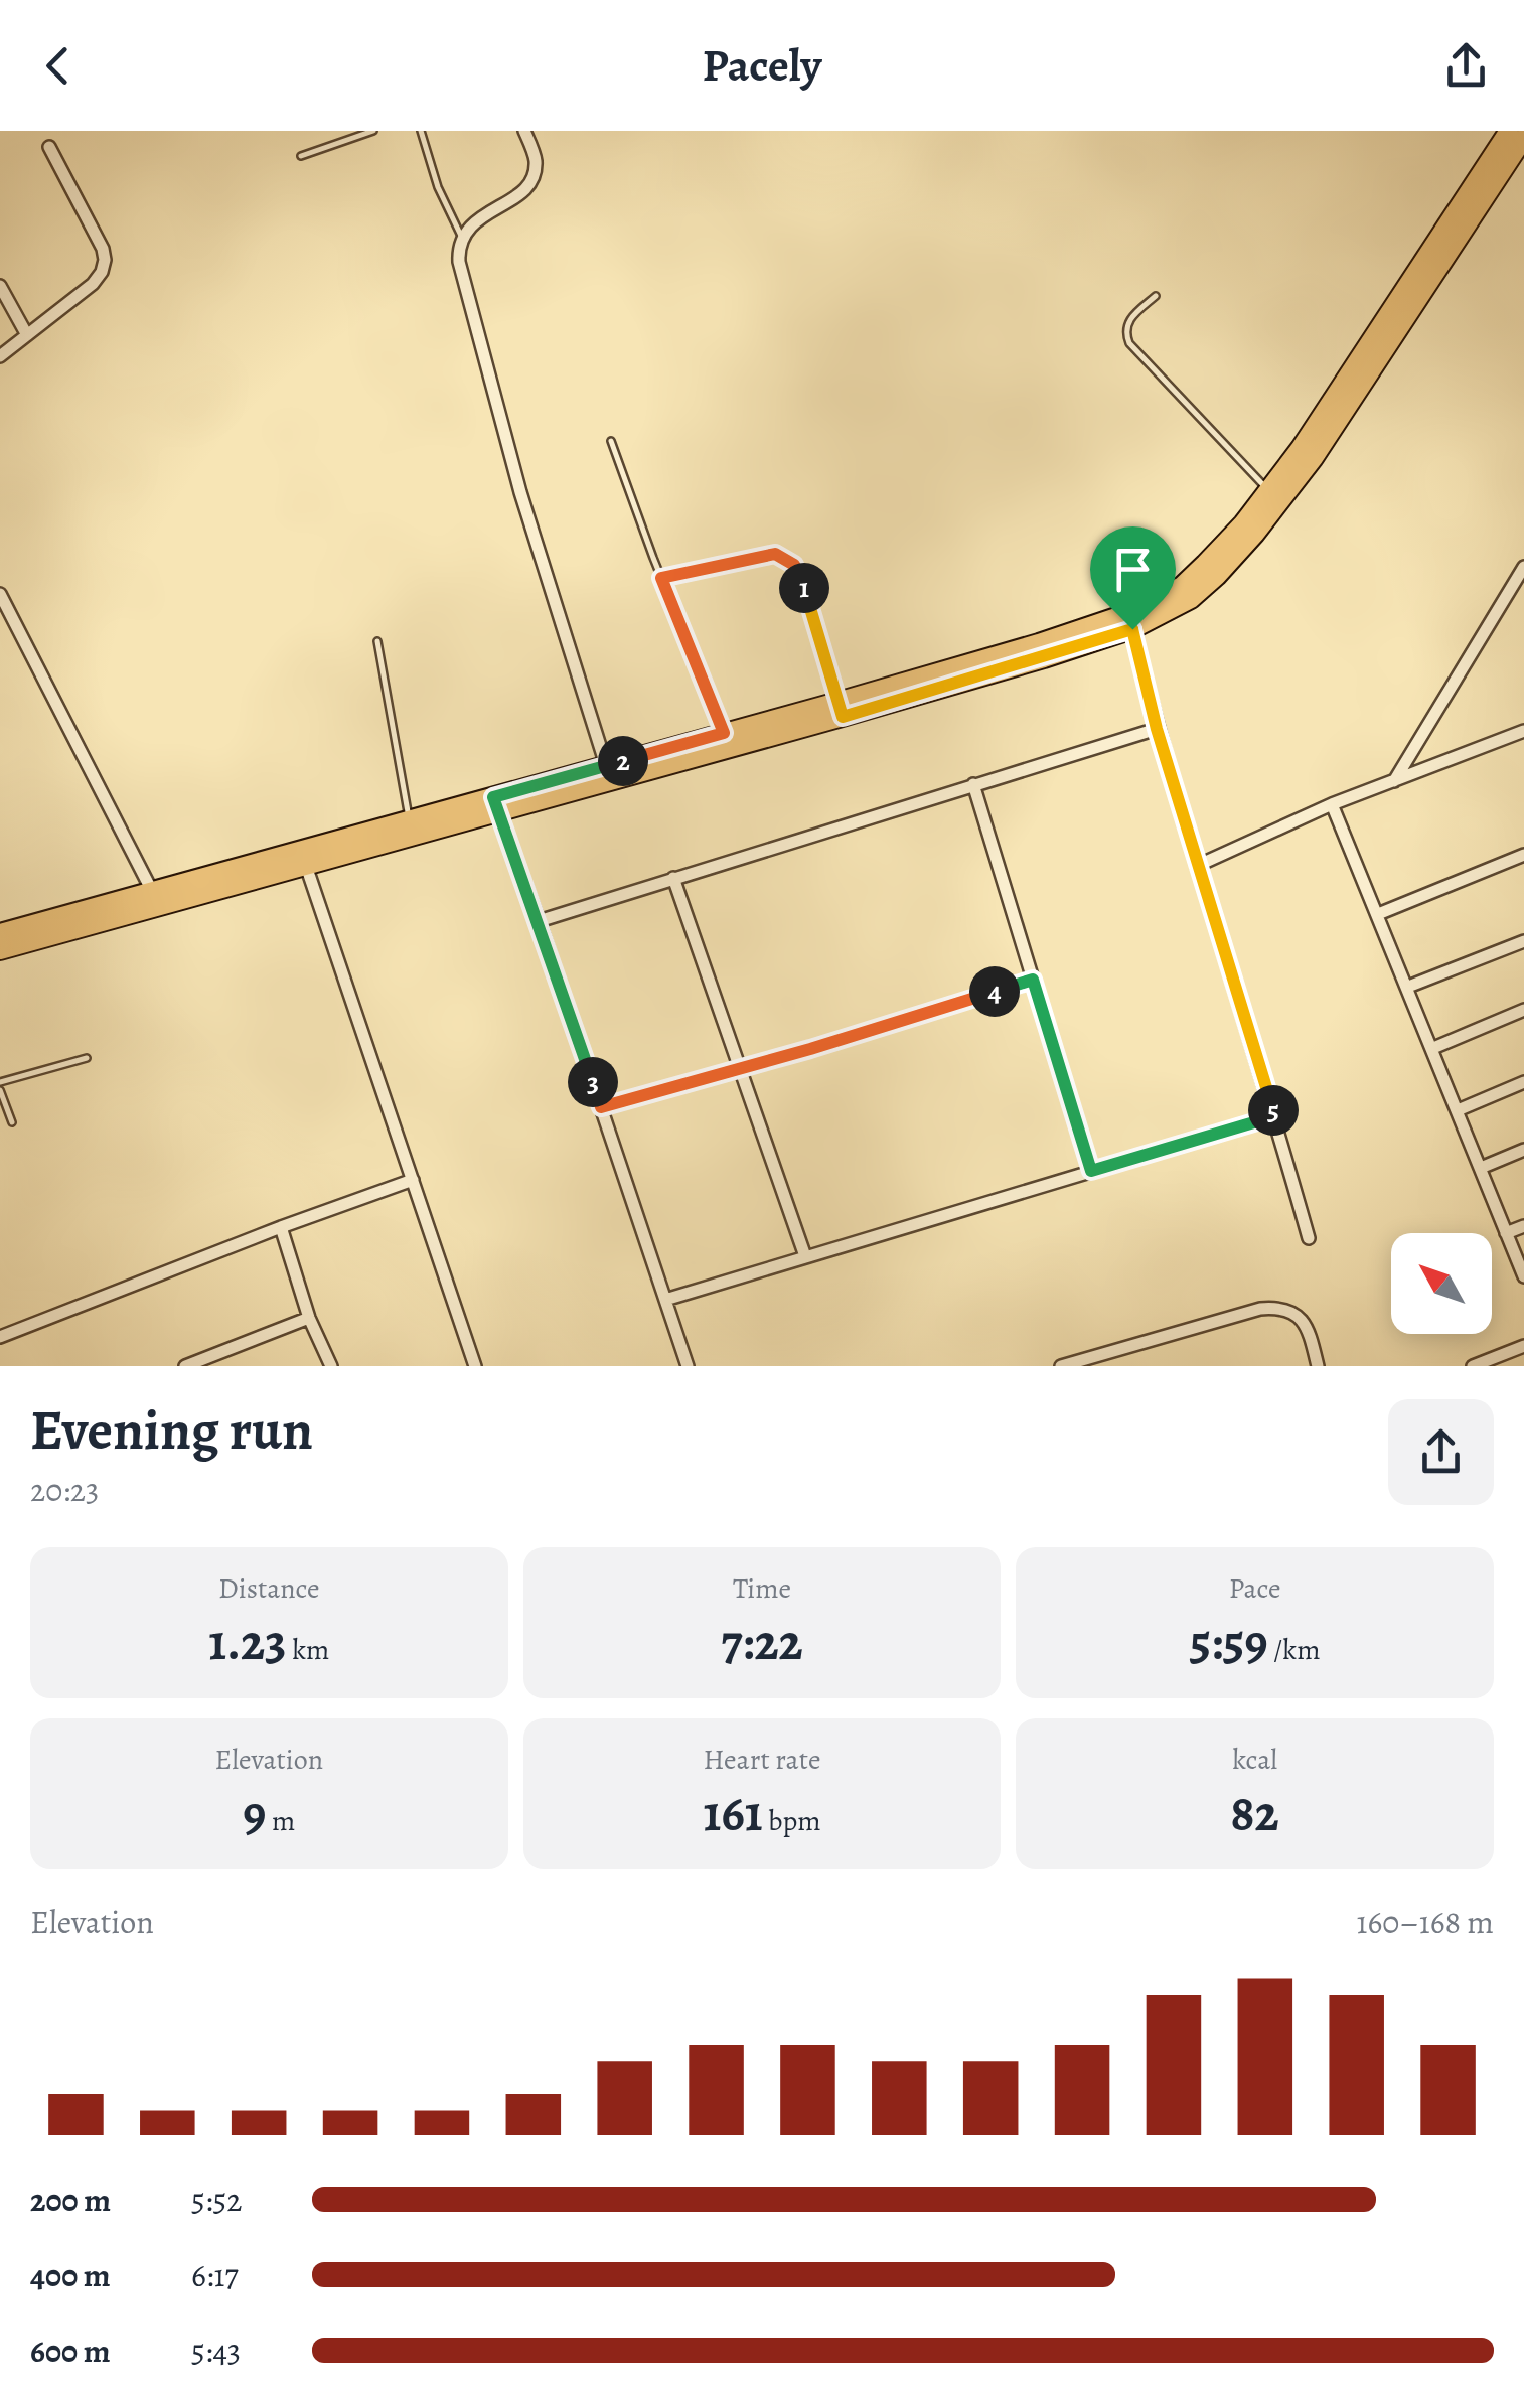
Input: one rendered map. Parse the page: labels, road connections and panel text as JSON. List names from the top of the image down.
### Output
{
  "north": "top left",
  "page": {
    "header": "Pacely",
    "pins": [
      "1",
      "2",
      "4",
      "3",
      "5"
    ],
    "heading": ["Evening run", "20:23"],
    "stats": [
      ["Distance", "1.23 km"],
      ["Time", "7:22"],
      ["Pace", "5:59 /km"],
      ["Elevation", "9 m"],
      ["Heart rate", "161 bpm"],
      ["kcal", "82"]
    ],
    "chart": ["Elevation", "160–168 m"],
    "list": [
      {
        "name": "200 m",
        "note": "5:52"
      },
      {
        "name": "400 m",
        "note": "6:17"
      },
      {
        "name": "600 m",
        "note": "5:43"
      }
    ]
  }
}
